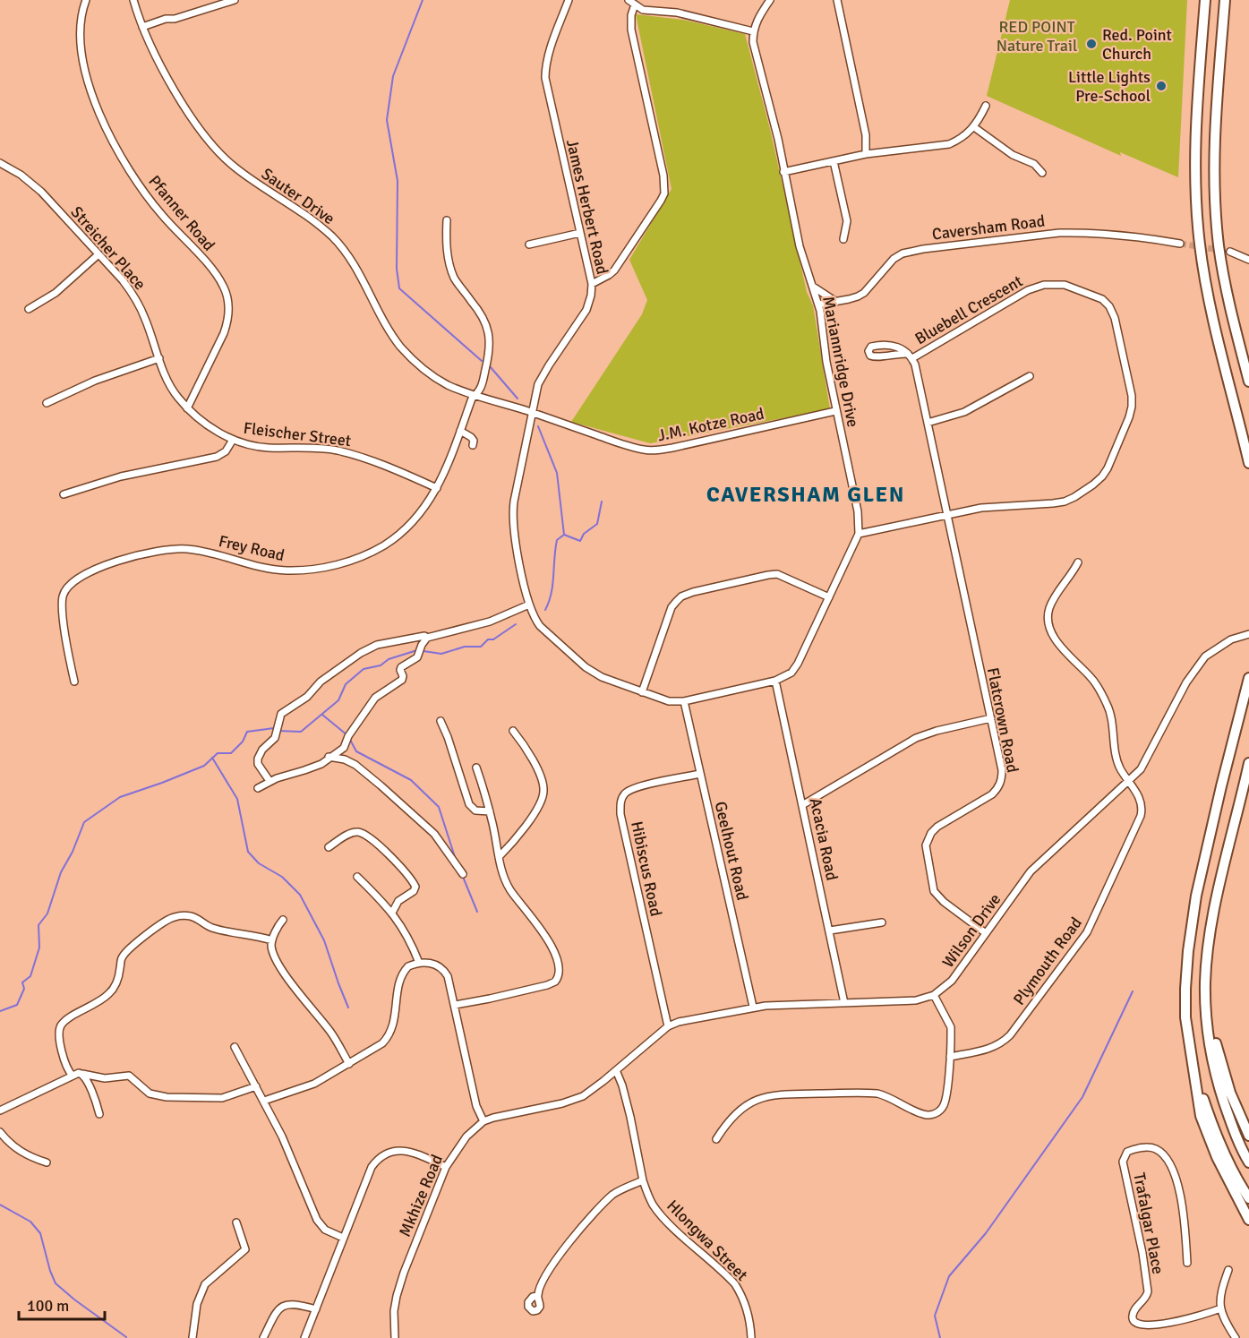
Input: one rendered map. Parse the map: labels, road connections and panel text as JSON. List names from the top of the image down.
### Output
{
  "streets": {
    "street": [
      "Sauter Drive",
      "James Herbert Road",
      "Pfanner Road",
      "Caversham Road",
      "Streicher Place",
      "Bluebell Crescent",
      "Mariannridge Drive",
      "J.M. Kotze Road",
      "Fleischer Street",
      "Frey Road",
      "Flatcrown Road",
      "Acacia Road",
      "Geelhout Road",
      "Hibiscus Road",
      "Wilson Drive",
      "Plymouth Road",
      "Mkhize Road",
      "Trafalgar Place",
      "Hlongwa Street"
    ]
  },
  "crossings": [
    ["Sauter Drive", "James Herbert Road"],
    ["Sauter Drive", "J.M. Kotze Road"],
    ["Sauter Drive", "Frey Road"],
    ["James Herbert Road", "Mariannridge Drive"],
    ["James Herbert Road", "J.M. Kotze Road"],
    ["James Herbert Road", "Acacia Road"],
    ["James Herbert Road", "Geelhout Road"],
    ["Pfanner Road", "Streicher Place"],
    ["Caversham Road", "Mariannridge Drive"],
    ["Streicher Place", "Fleischer Street"],
    ["Bluebell Crescent", "Mariannridge Drive"],
    ["Bluebell Crescent", "Flatcrown Road"],
    ["Mariannridge Drive", "J.M. Kotze Road"],
    ["Mariannridge Drive", "Acacia Road"],
    ["Fleischer Street", "Frey Road"],
    ["Flatcrown Road", "Wilson Drive"],
    ["Acacia Road", "Wilson Drive"],
    ["Geelhout Road", "Hibiscus Road"],
    ["Geelhout Road", "Wilson Drive"],
    ["Hibiscus Road", "Wilson Drive"],
    ["Wilson Drive", "Plymouth Road"],
    ["Wilson Drive", "Mkhize Road"],
    ["Wilson Drive", "Hlongwa Street"],
    ["Mkhize Road", "Hlongwa Street"]
  ],
  "districts": ["CAVERSHAM GLEN"],
  "parks": ["RED POINT Nature Trail"],
  "places": ["Red. Point Church", "Little Lights Pre-School"],
  "scale_bar": "100 m"
}
